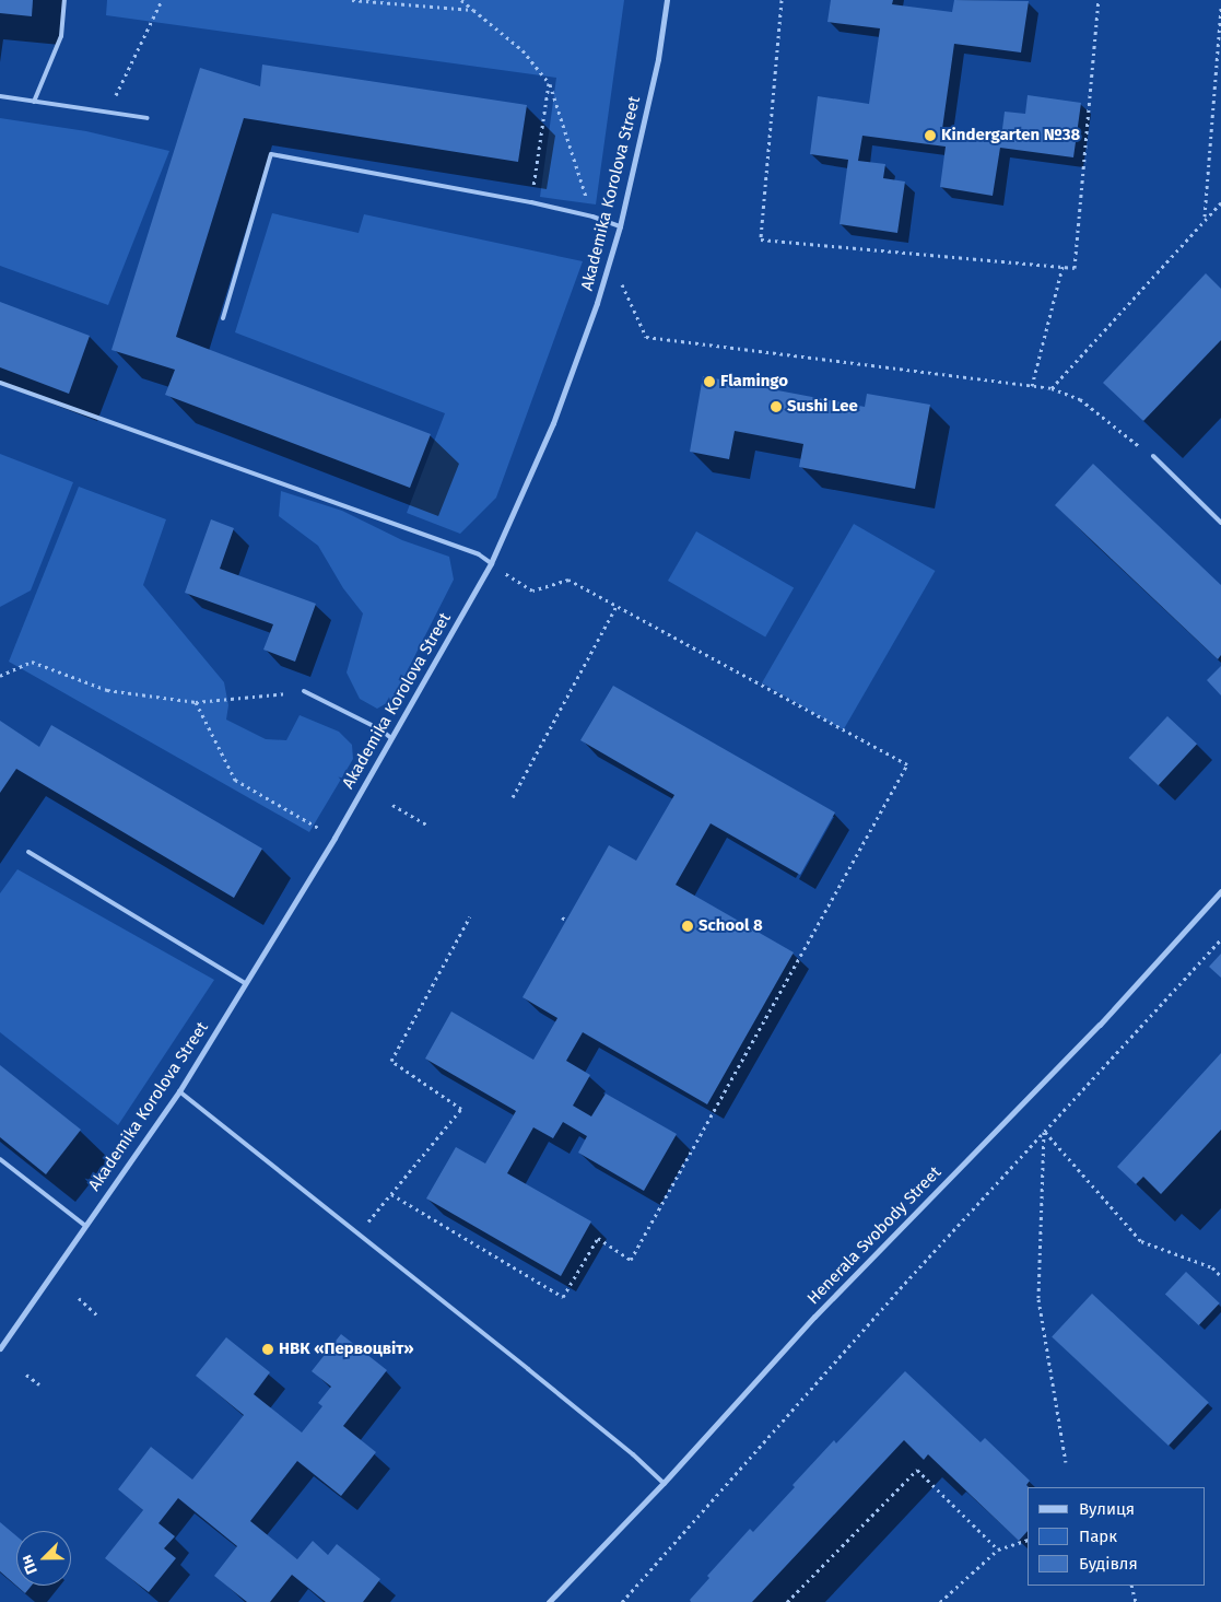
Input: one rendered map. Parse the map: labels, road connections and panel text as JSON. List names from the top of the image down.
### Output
{
  "streets": {
    "street": ["Akademika Korolova Street", "Henerala Svobody Street"]
  },
  "places": [
    "Kindergarten №38",
    "Flamingo",
    "Sushi Lee",
    "School 8",
    "НВК «Первоцвіт»"
  ],
  "legend": ["Вулиця", "Парк", "Будівля"],
  "north": "bottom left"
}
